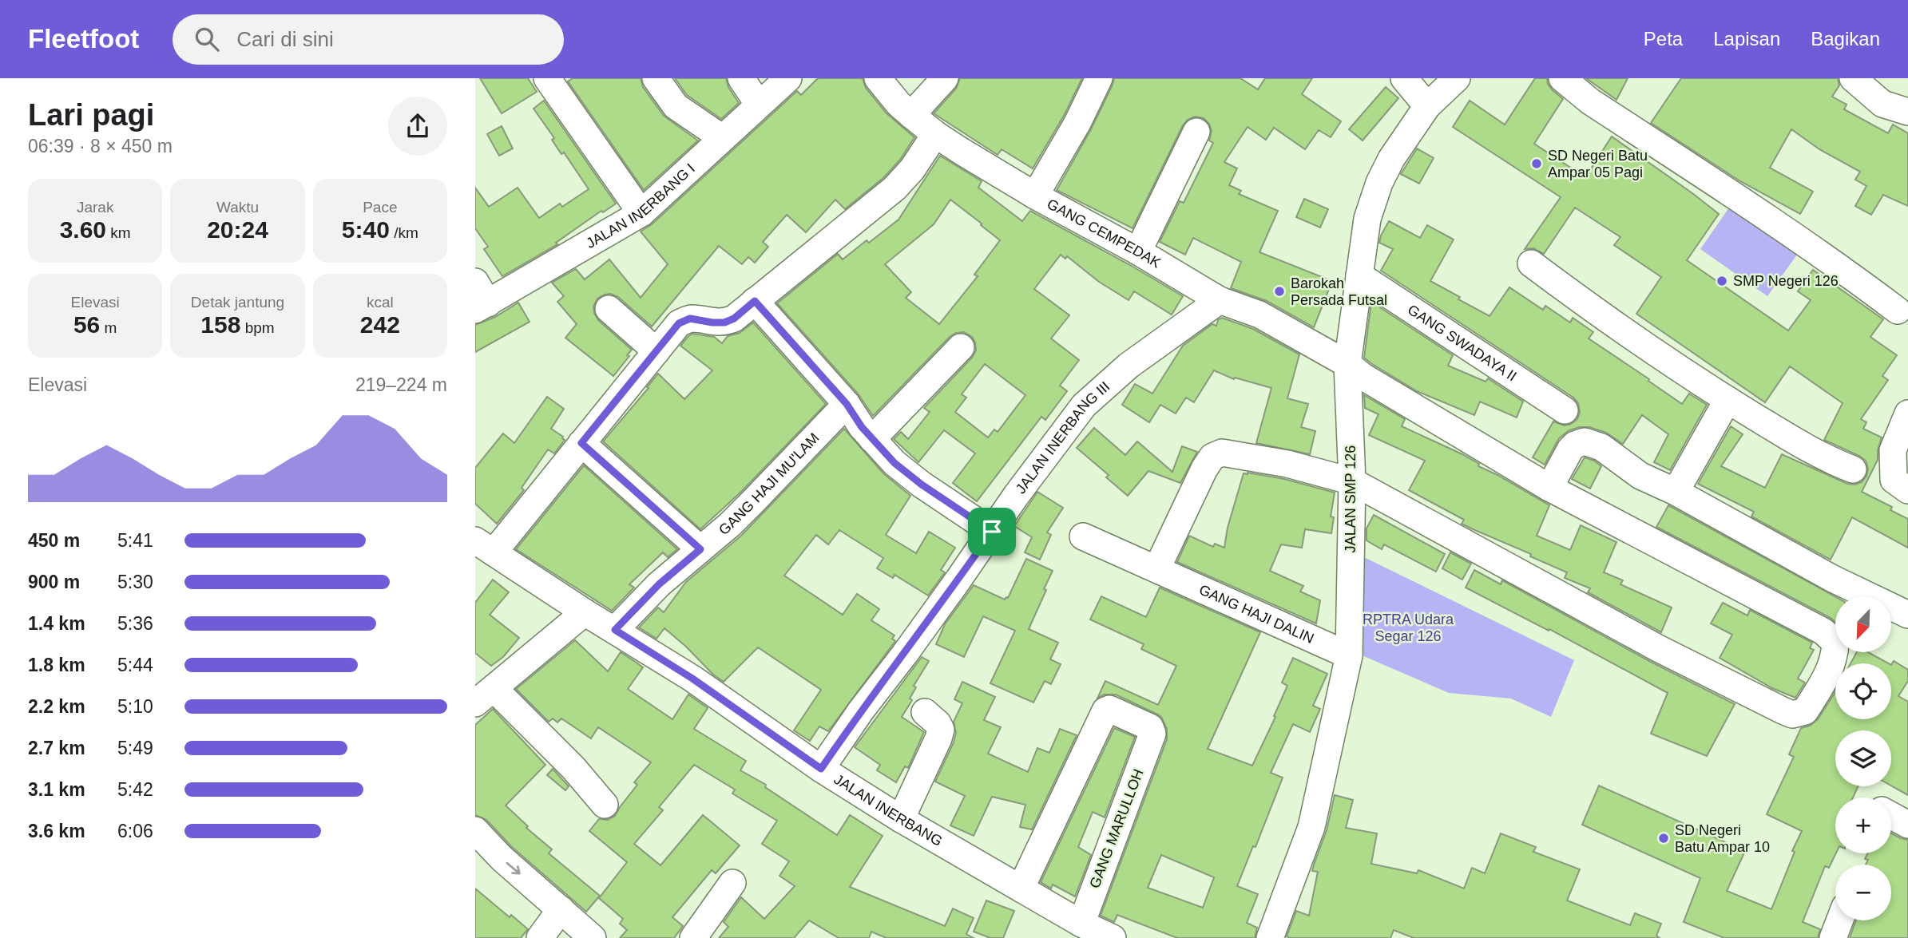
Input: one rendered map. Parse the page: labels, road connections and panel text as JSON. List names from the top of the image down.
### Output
{
  "streets": {
    "street": [
      "JALAN INERBANG I",
      "GANG CEMPEDAK",
      "GANG SWADAYA II",
      "JALAN INERBANG III",
      "GANG HAJI MU'LAM",
      "JALAN SMP 126",
      "GANG HAJI DALIN",
      "JALAN INERBANG",
      "GANG MARULLOH"
    ]
  },
  "crossings": [
    ["GANG CEMPEDAK", "JALAN INERBANG III"],
    ["GANG CEMPEDAK", "JALAN SMP 126"],
    ["GANG SWADAYA II", "JALAN SMP 126"],
    ["JALAN INERBANG III", "JALAN INERBANG"],
    ["GANG HAJI MU'LAM", "JALAN INERBANG"],
    ["JALAN SMP 126", "GANG HAJI DALIN"],
    ["JALAN INERBANG", "GANG MARULLOH"]
  ],
  "parks": ["RPTRA Udara Segar 126"],
  "places": [
    "SD Negeri Batu Ampar 05 Pagi",
    "SMP Negeri 126",
    "Barokah Persada Futsal",
    "SD Negeri Batu Ampar 10"
  ],
  "north": "bottom left",
  "page": {
    "header": "Fleetfoot",
    "search": "Cari di sini",
    "nav": ["Peta", "Lapisan", "Bagikan"],
    "heading": ["Lari pagi", "06:39 · 8 × 450 m"],
    "stats": [
      ["Jarak", "3.60 km"],
      ["Waktu", "20:24"],
      ["Pace", "5:40 /km"],
      ["Elevasi", "56 m"],
      ["Detak jantung", "158 bpm"],
      ["kcal", "242"]
    ],
    "chart": ["Elevasi", "219–224 m"],
    "list": [
      {
        "name": "450 m",
        "note": "5:41"
      },
      {
        "name": "900 m",
        "note": "5:30"
      },
      {
        "name": "1.4 km",
        "note": "5:36"
      },
      {
        "name": "1.8 km",
        "note": "5:44"
      },
      {
        "name": "2.2 km",
        "note": "5:10"
      },
      {
        "name": "2.7 km",
        "note": "5:49"
      },
      {
        "name": "3.1 km",
        "note": "5:42"
      },
      {
        "name": "3.6 km",
        "note": "6:06"
      }
    ],
    "map_buttons": ["+", "−"]
  }
}
